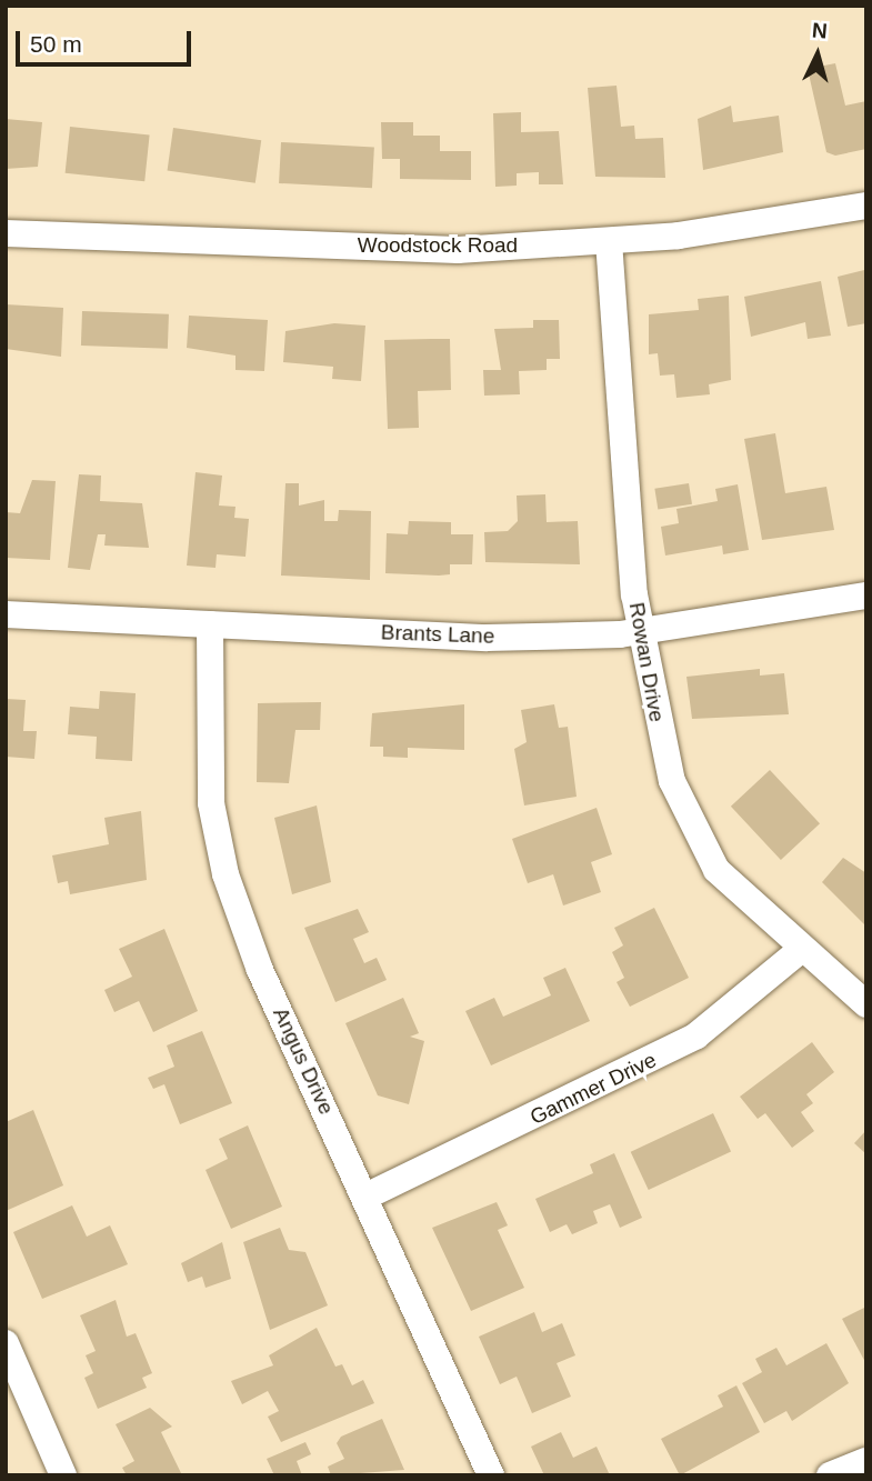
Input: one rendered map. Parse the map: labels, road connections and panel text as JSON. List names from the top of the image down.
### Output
{
  "streets": {
    "street": [
      "Woodstock Road",
      "Brants Lane",
      "Rowan Drive",
      "Angus Drive",
      "Gammer Drive"
    ]
  },
  "crossings": [
    ["Woodstock Road", "Rowan Drive"],
    ["Brants Lane", "Rowan Drive"],
    ["Brants Lane", "Angus Drive"],
    ["Rowan Drive", "Gammer Drive"],
    ["Angus Drive", "Gammer Drive"]
  ],
  "scale_bar": "50 m",
  "north": "top"
}
